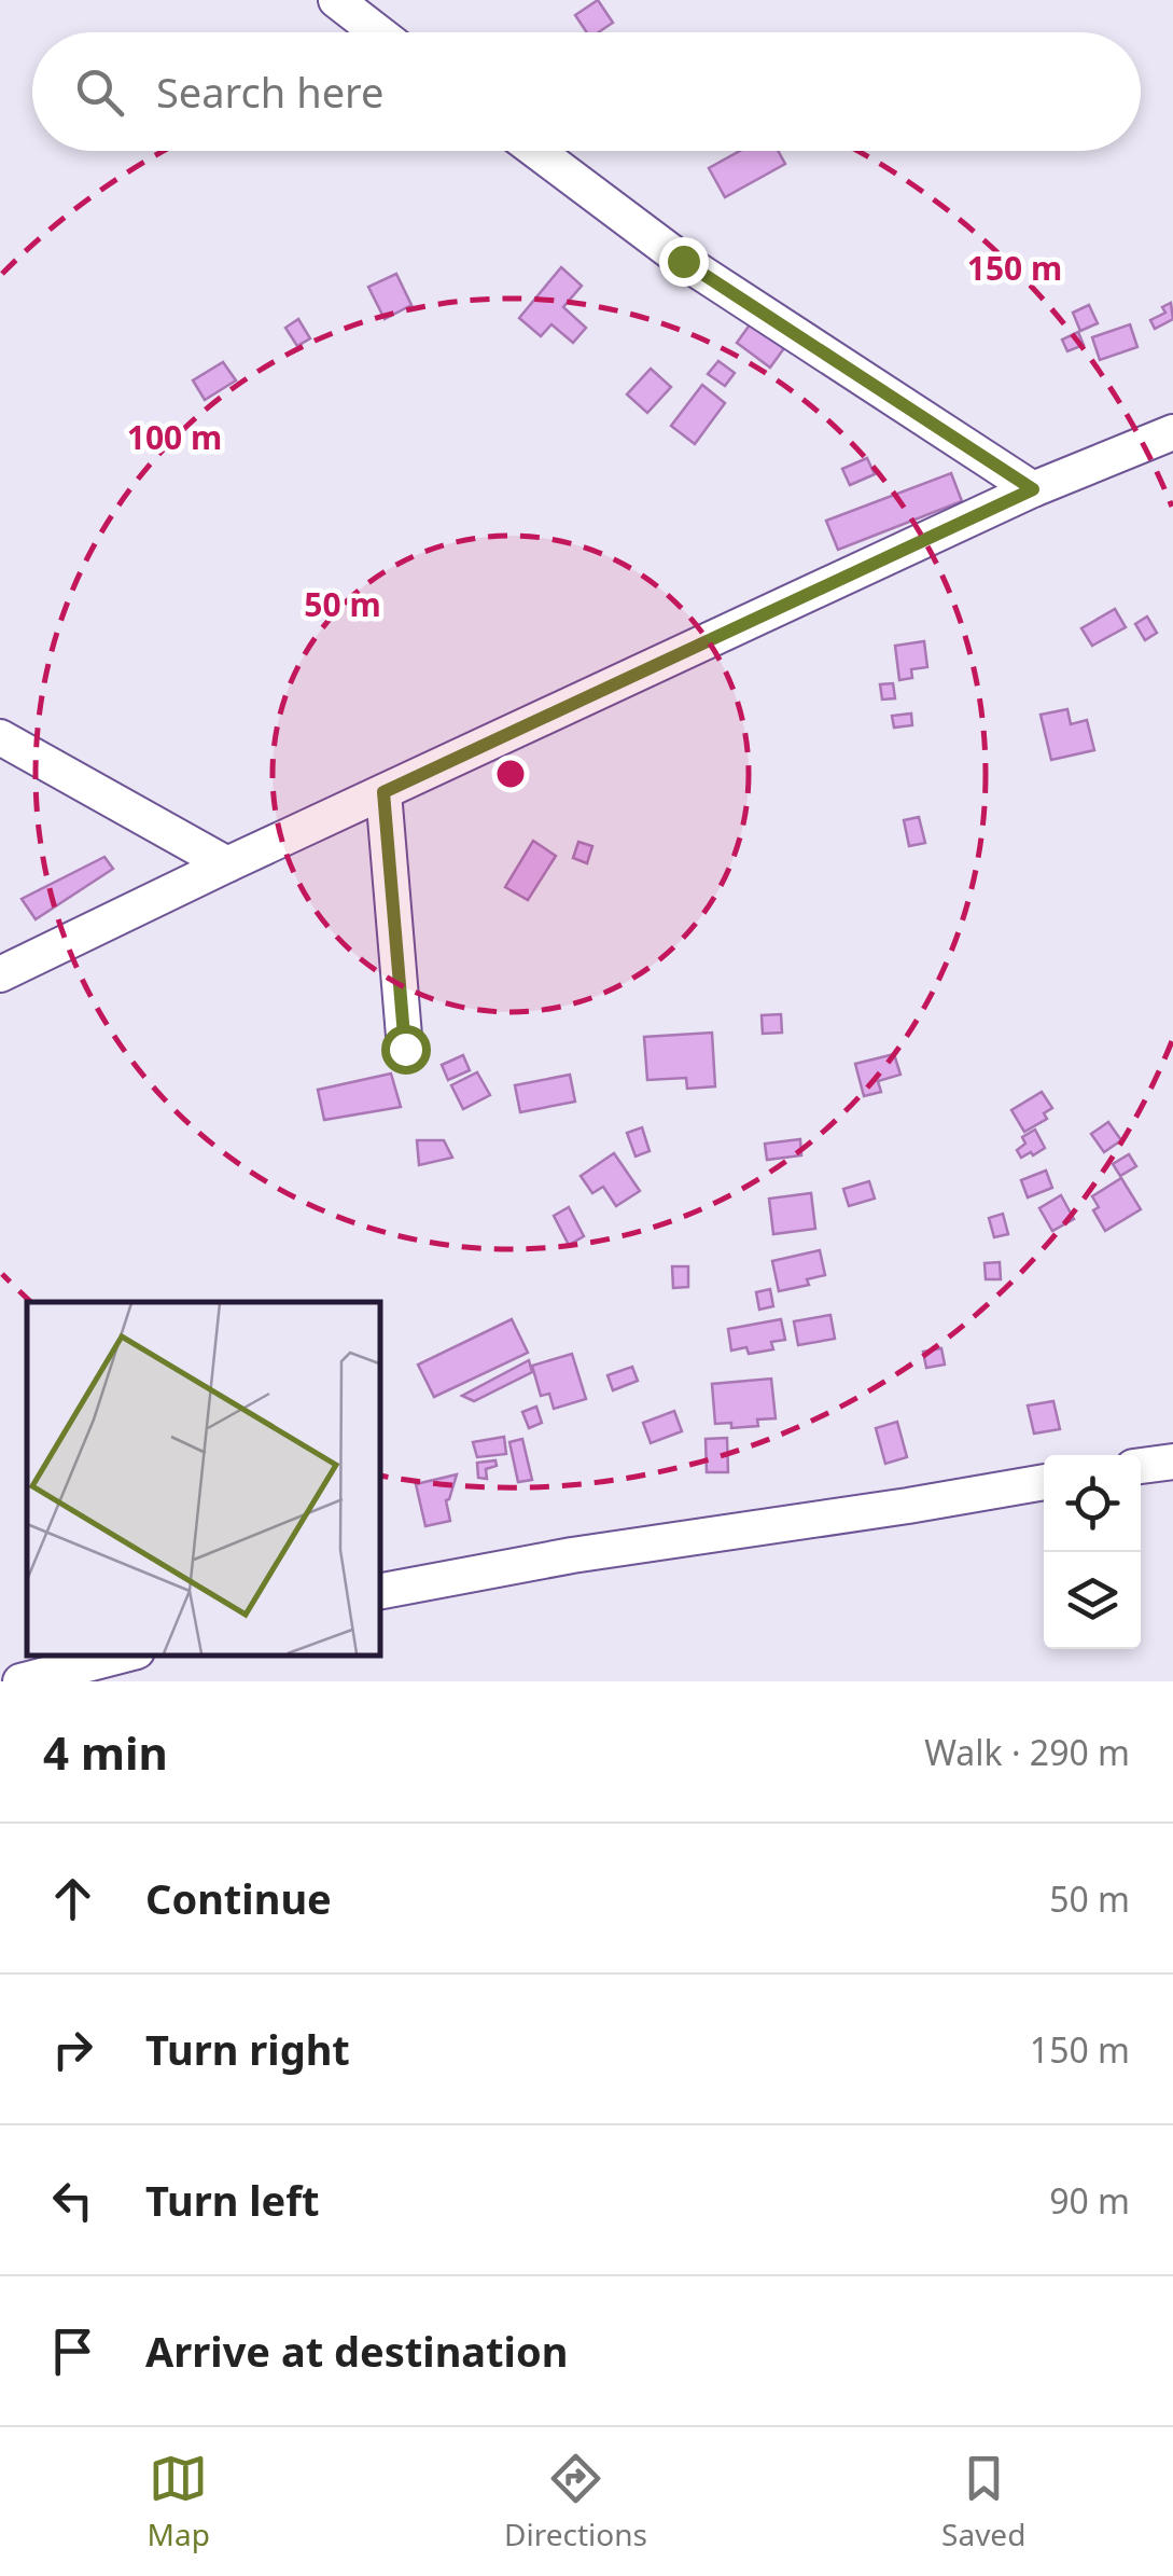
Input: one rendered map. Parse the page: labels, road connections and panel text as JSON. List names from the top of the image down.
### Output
{
  "page": {
    "search": "Search here",
    "heading": ["4 min", "Walk · 290 m"],
    "list": [
      ["Continue", "50 m"],
      ["Turn right", "150 m"],
      ["Turn left", "90 m"],
      "Arrive at destination"
    ],
    "nav": ["Map", "Directions", "Saved"]
  },
  "rings": ["150 m", "100 m", "50 m"]
}
